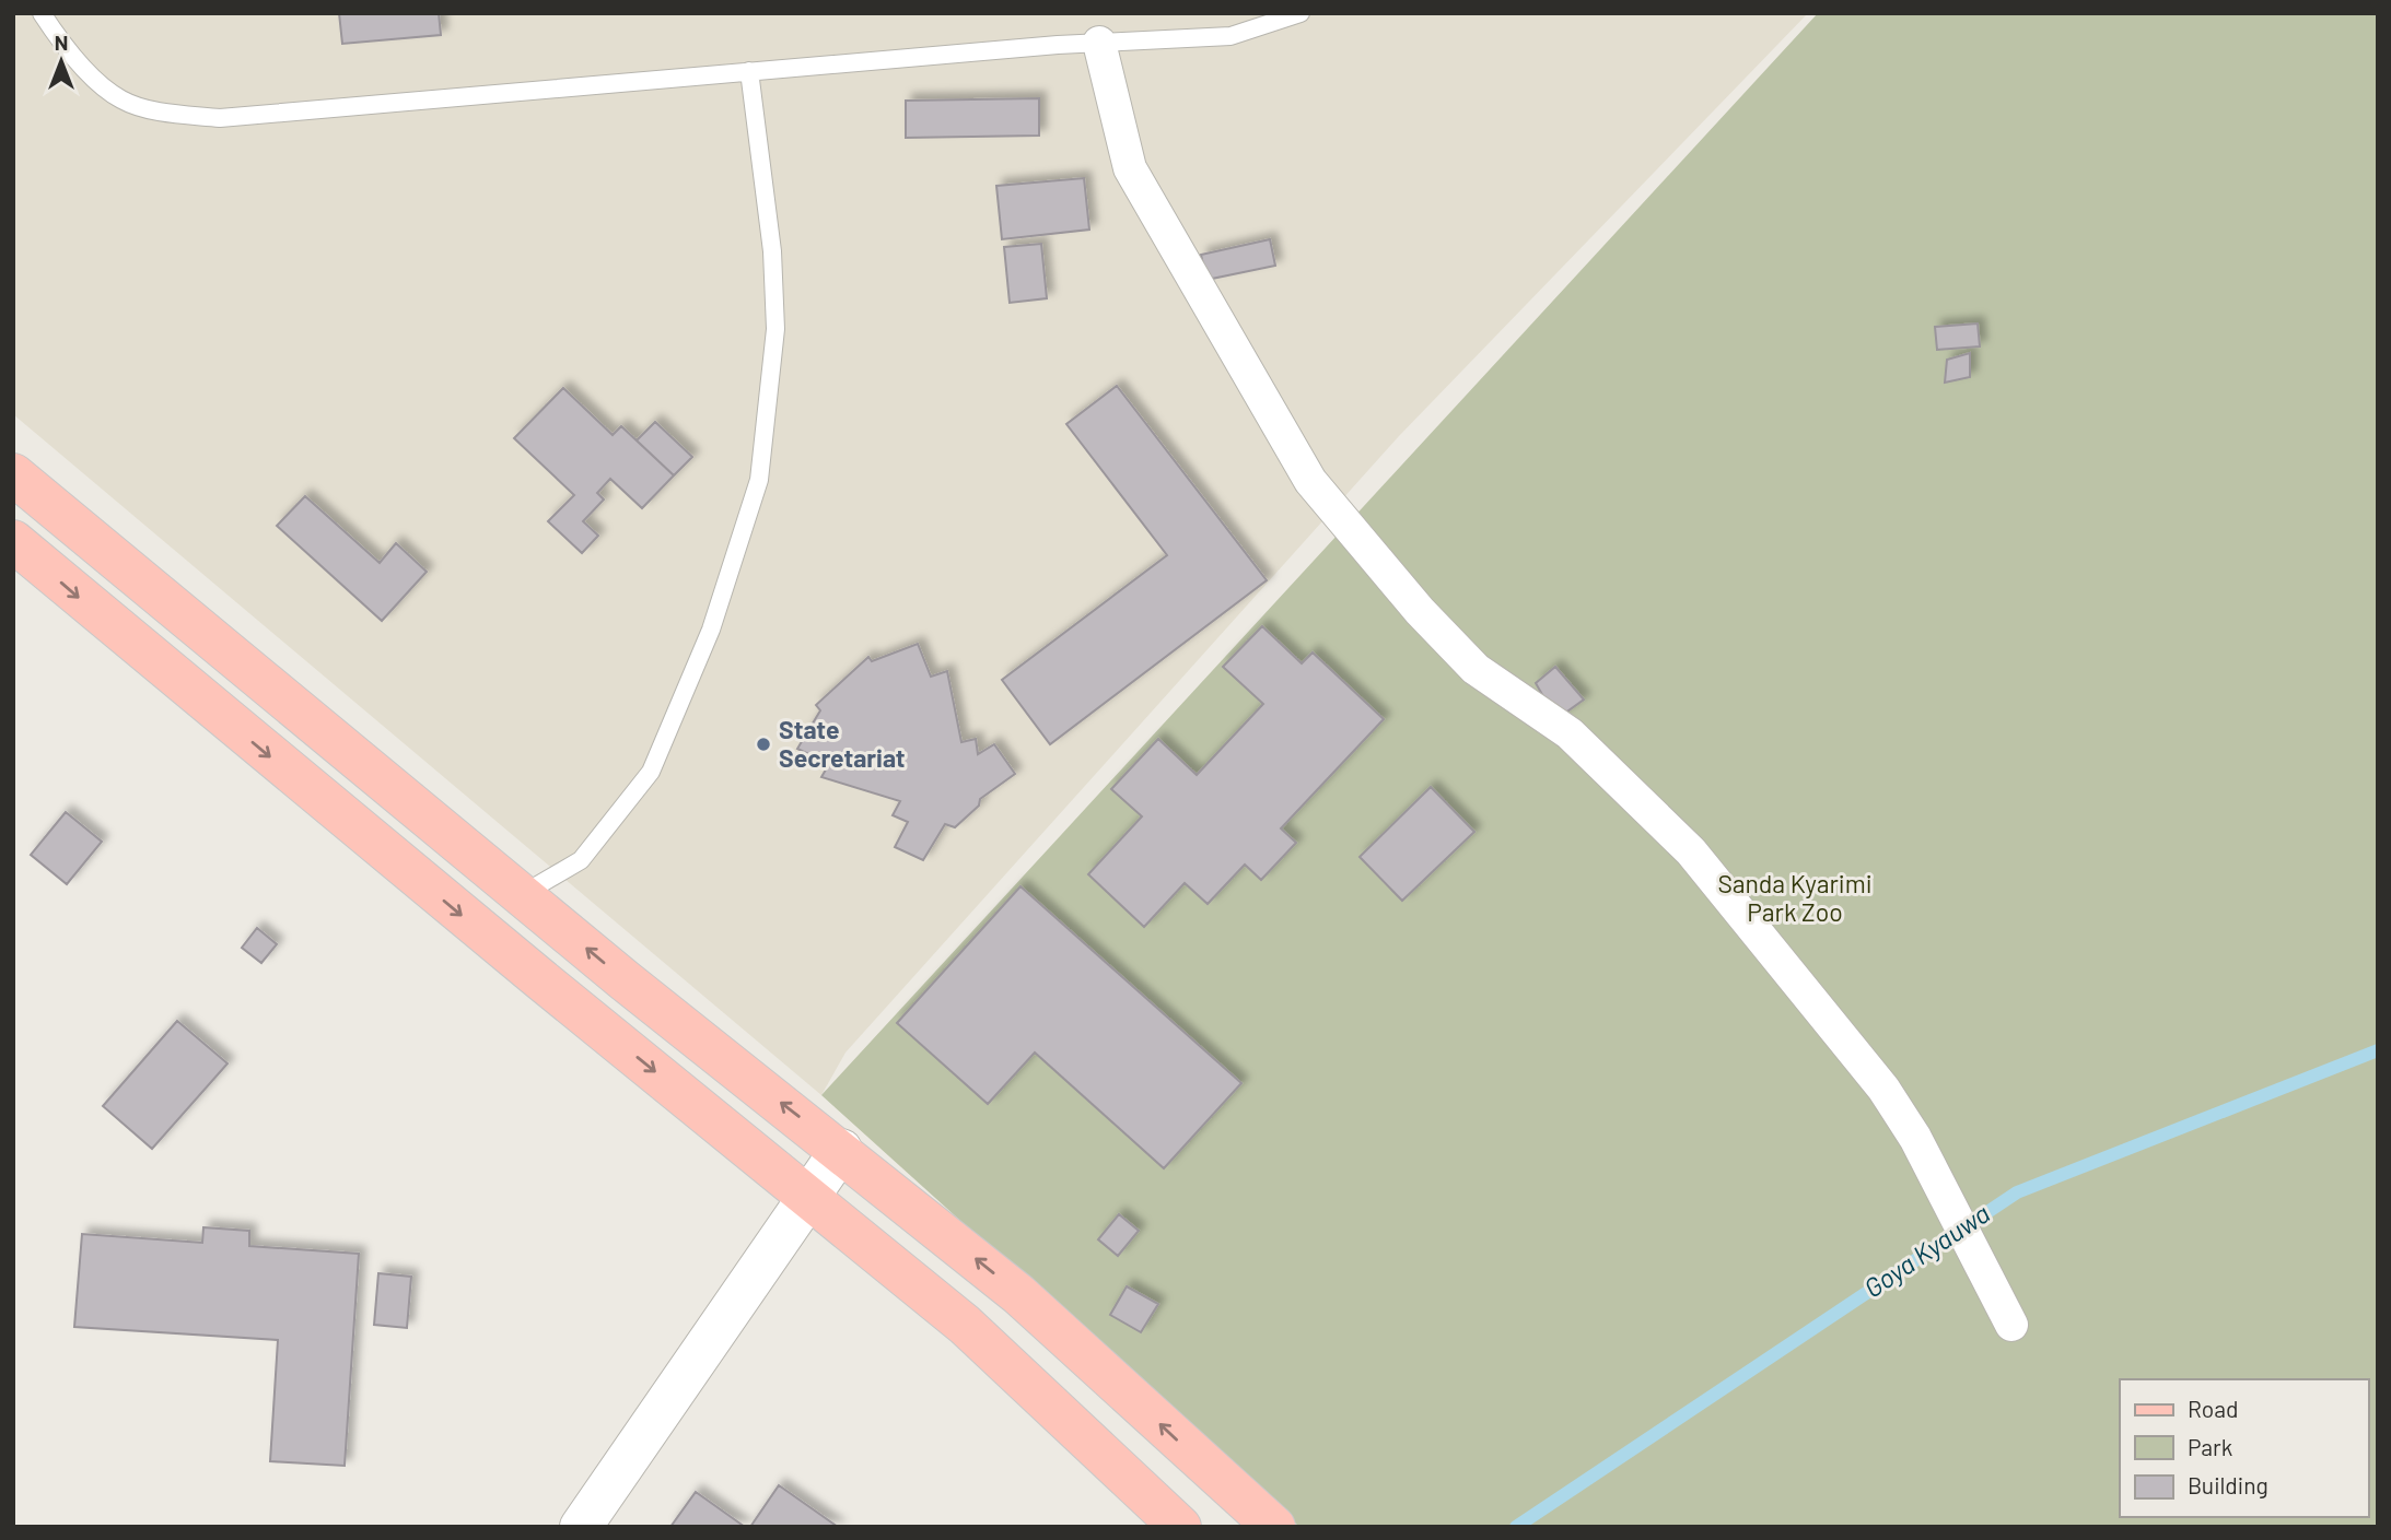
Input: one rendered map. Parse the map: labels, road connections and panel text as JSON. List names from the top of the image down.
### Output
{
  "water": ["Goya Kyauwa"],
  "parks": ["Sanda Kyarimi Park Zoo"],
  "places": ["State Secretariat"],
  "legend": ["Road", "Park", "Building"],
  "north": "top"
}
